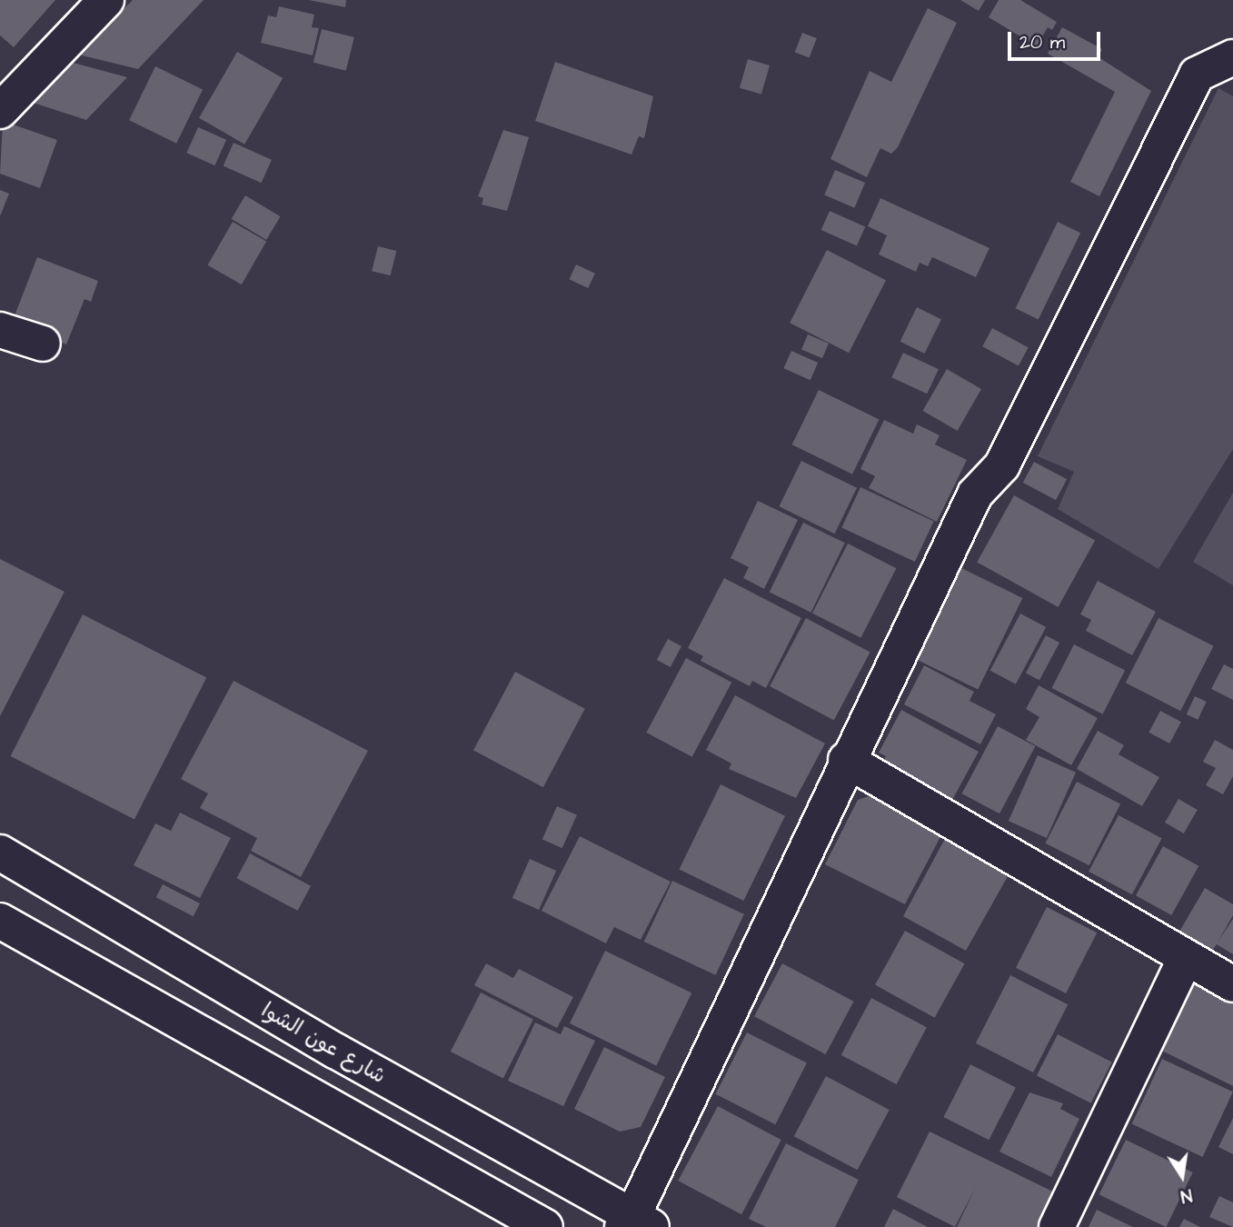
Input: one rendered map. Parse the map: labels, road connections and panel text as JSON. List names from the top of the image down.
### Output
{
  "streets": {
    "street": ["شارع عون الشوا"]
  },
  "scale_bar": "20 m",
  "north": "bottom"
}
